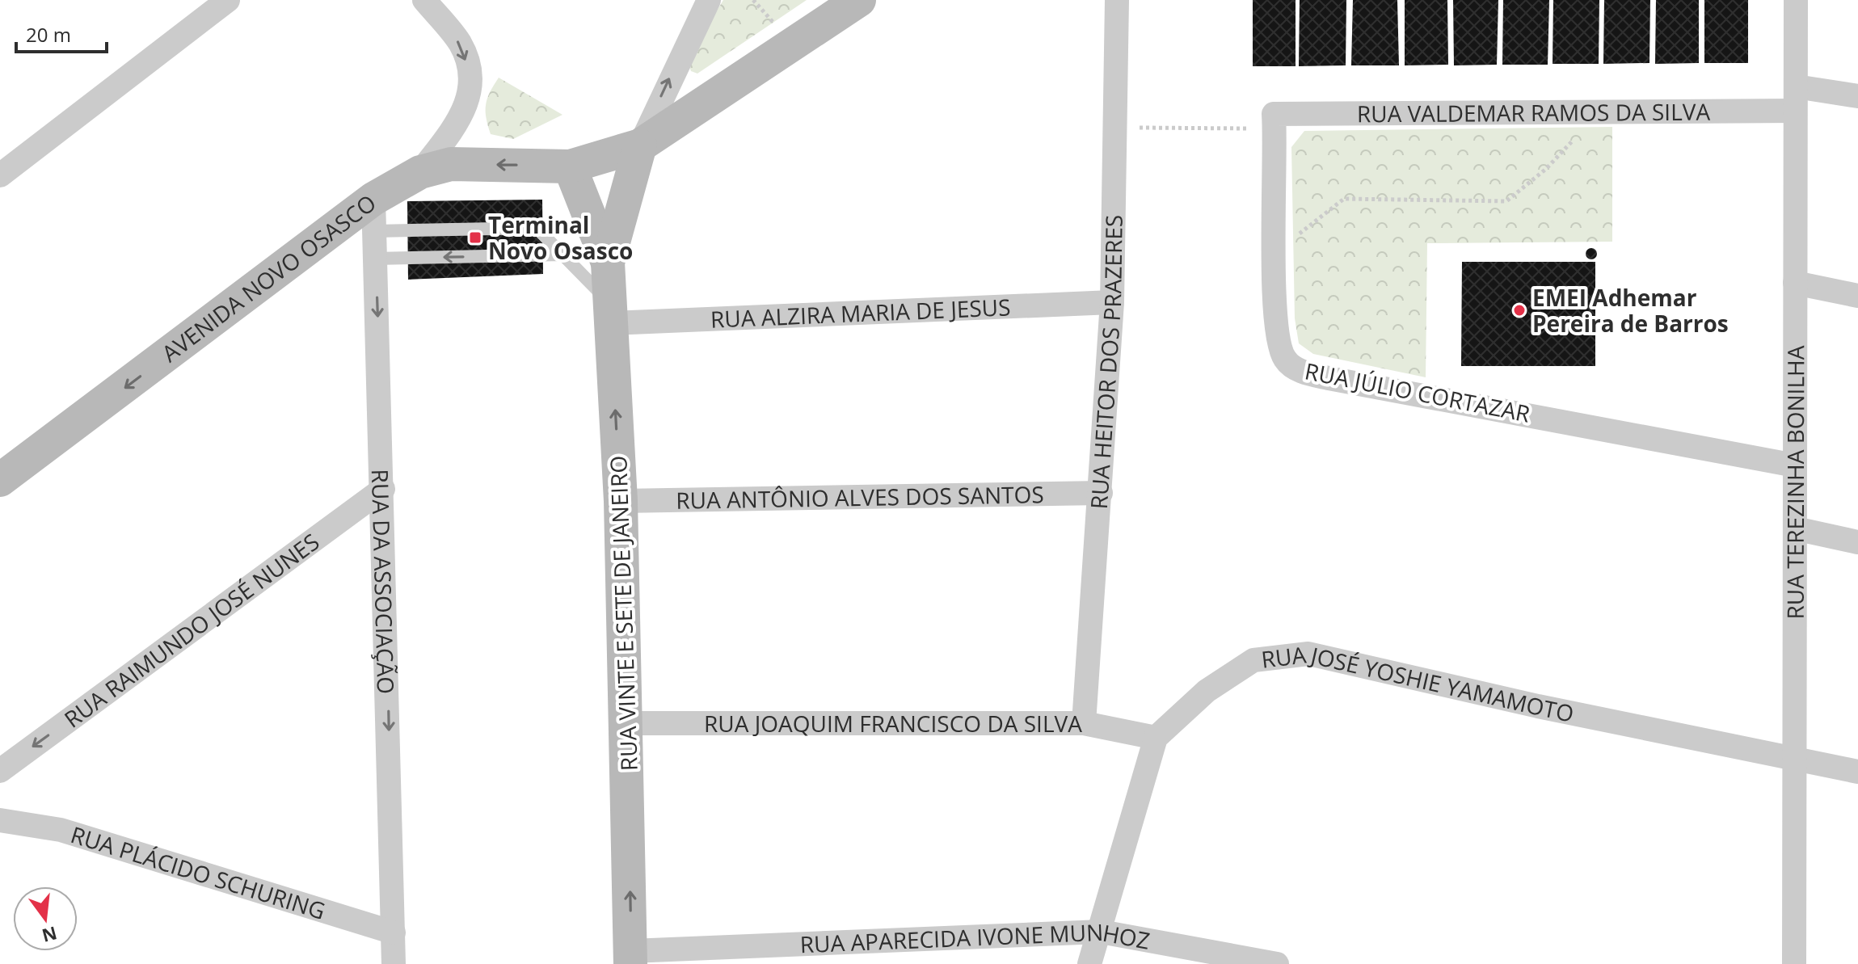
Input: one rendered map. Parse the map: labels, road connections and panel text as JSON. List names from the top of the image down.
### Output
{
  "streets": {
    "main road": ["AVENIDA NOVO OSASCO", "RUA VINTE E SETE DE JANEIRO"],
    "street": [
      "RUA VALDEMAR RAMOS DA SILVA",
      "RUA ALZIRA MARIA DE JESUS",
      "RUA HEITOR DOS PRAZERES",
      "RUA JÚLIO CORTAZAR",
      "RUA TEREZINHA BONILHA",
      "RUA ANTÔNIO ALVES DOS SANTOS",
      "RUA DA ASSOCIAÇÃO",
      "RUA RAIMUNDO JOSÉ NUNES",
      "RUA JOSÉ YOSHIE YAMAMOTO",
      "RUA JOAQUIM FRANCISCO DA SILVA",
      "RUA PLÁCIDO SCHURING",
      "RUA APARECIDA IVONE MUNHOZ"
    ]
  },
  "crossings": [
    ["RUA VALDEMAR RAMOS DA SILVA", "RUA JÚLIO CORTAZAR"],
    ["RUA VALDEMAR RAMOS DA SILVA", "RUA TEREZINHA BONILHA"],
    ["AVENIDA NOVO OSASCO", "RUA DA ASSOCIAÇÃO"],
    ["AVENIDA NOVO OSASCO", "RUA VINTE E SETE DE JANEIRO"],
    ["RUA ALZIRA MARIA DE JESUS", "RUA HEITOR DOS PRAZERES"],
    ["RUA ALZIRA MARIA DE JESUS", "RUA VINTE E SETE DE JANEIRO"],
    ["RUA HEITOR DOS PRAZERES", "RUA ANTÔNIO ALVES DOS SANTOS"],
    ["RUA HEITOR DOS PRAZERES", "RUA JOAQUIM FRANCISCO DA SILVA"],
    ["RUA JÚLIO CORTAZAR", "RUA TEREZINHA BONILHA"],
    ["RUA TEREZINHA BONILHA", "RUA JOSÉ YOSHIE YAMAMOTO"],
    ["RUA ANTÔNIO ALVES DOS SANTOS", "RUA VINTE E SETE DE JANEIRO"],
    ["RUA DA ASSOCIAÇÃO", "RUA RAIMUNDO JOSÉ NUNES"],
    ["RUA DA ASSOCIAÇÃO", "RUA PLÁCIDO SCHURING"],
    ["RUA VINTE E SETE DE JANEIRO", "RUA JOAQUIM FRANCISCO DA SILVA"],
    ["RUA VINTE E SETE DE JANEIRO", "RUA APARECIDA IVONE MUNHOZ"],
    ["RUA JOSÉ YOSHIE YAMAMOTO", "RUA JOAQUIM FRANCISCO DA SILVA"]
  ],
  "one_way": [
    "AVENIDA NOVO OSASCO",
    "RUA DA ASSOCIAÇÃO",
    "RUA VINTE E SETE DE JANEIRO",
    "RUA RAIMUNDO JOSÉ NUNES"
  ],
  "places": {
    "transit": ["Terminal Novo Osasco"],
    "other": ["EMEI Adhemar Pereira de Barros"]
  },
  "scale_bar": "20 m",
  "north": "bottom"
}
